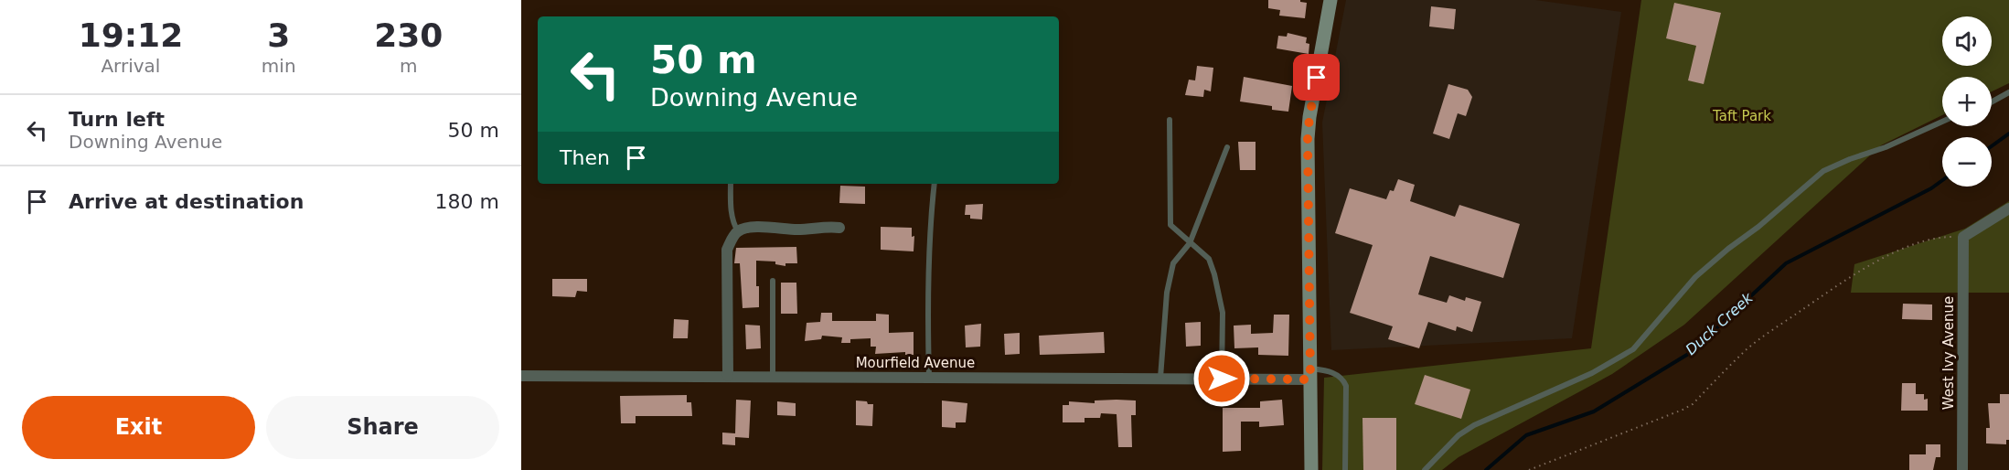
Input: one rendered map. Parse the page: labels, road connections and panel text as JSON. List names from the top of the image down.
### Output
{
  "streets": {
    "street": ["West Ivy Avenue", "Mourfield Avenue"]
  },
  "water": ["Duck Creek"],
  "parks": ["Taft Park"],
  "page": {
    "eta": [
      "19:12",
      "Arrival",
      "3",
      "min",
      "230",
      "m"
    ],
    "map_buttons": ["+", "−"],
    "turn": ["50 m", "Downing Avenue"],
    "list": [
      {
        "name": "Turn left",
        "note": "Downing Avenue",
        "value": "50 m"
      },
      {
        "name": "Arrive at destination",
        "value": "180 m"
      }
    ],
    "then": "Then",
    "buttons": ["Exit", "Share"]
  }
}
